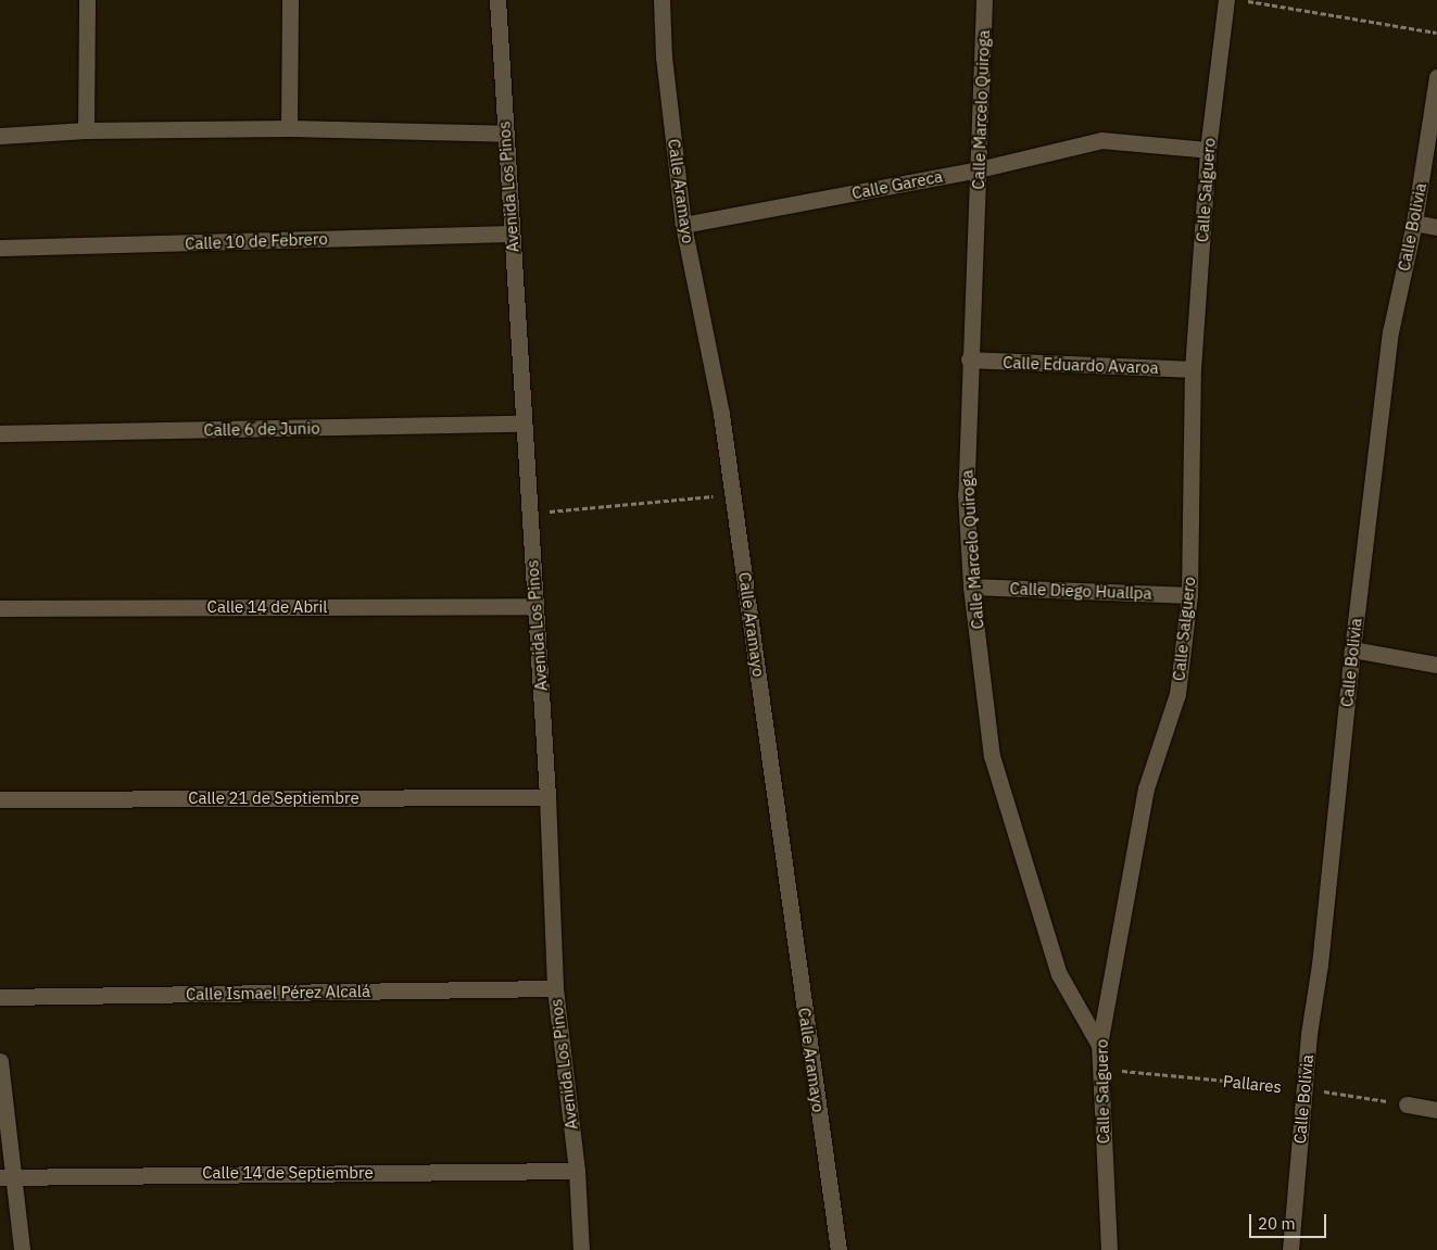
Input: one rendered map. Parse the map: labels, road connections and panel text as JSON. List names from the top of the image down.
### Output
{
  "streets": {
    "street": [
      "Calle Marcelo Quiroga",
      "Calle Gareca",
      "Avenida Los Pinos",
      "Calle Salguero",
      "Calle Aramayo",
      "Calle Bolivia",
      "Calle 10 de Febrero",
      "Calle Eduardo Avaroa",
      "Calle 6 de Junio",
      "Calle Diego Huallpa",
      "Calle 14 de Abril",
      "Calle 21 de Septiembre",
      "Calle Ismael Pérez Alcalá",
      "Calle 14 de Septiembre"
    ],
    "path": ["Pallares"]
  },
  "crossings": [
    ["Calle Marcelo Quiroga", "Calle Gareca"],
    ["Calle Marcelo Quiroga", "Calle Salguero"],
    ["Calle Marcelo Quiroga", "Calle Eduardo Avaroa"],
    ["Calle Marcelo Quiroga", "Calle Diego Huallpa"],
    ["Calle Gareca", "Calle Salguero"],
    ["Calle Gareca", "Calle Aramayo"],
    ["Avenida Los Pinos", "Calle 10 de Febrero"],
    ["Avenida Los Pinos", "Calle 6 de Junio"],
    ["Avenida Los Pinos", "Calle 14 de Abril"],
    ["Avenida Los Pinos", "Calle 21 de Septiembre"],
    ["Avenida Los Pinos", "Calle Ismael Pérez Alcalá"],
    ["Avenida Los Pinos", "Calle 14 de Septiembre"],
    ["Calle Salguero", "Calle Eduardo Avaroa"],
    ["Calle Salguero", "Calle Diego Huallpa"],
    ["Calle Salguero", "Pallares"],
    ["Calle Bolivia", "Pallares"]
  ],
  "scale_bar": "20 m"
}
